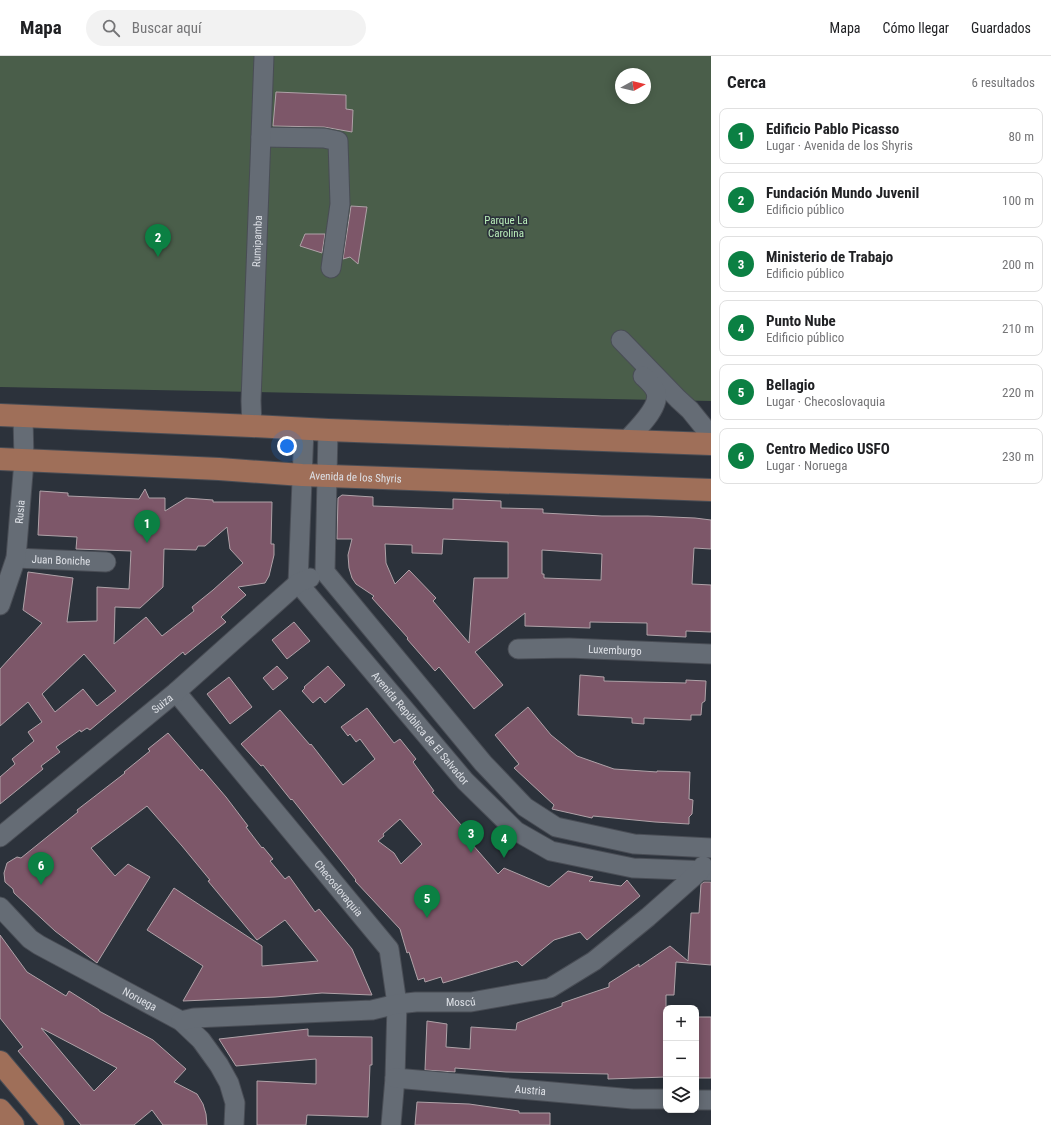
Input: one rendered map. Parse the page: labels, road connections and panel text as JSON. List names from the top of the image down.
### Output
{
  "streets": {
    "main road": ["Avenida de los Shyris"],
    "street": [
      "Rumipamba",
      "Rusia",
      "Juan Boniche",
      "Luxemburgo",
      "Suiza",
      "Avenida República de El Salvador",
      "Checoslovaquia",
      "Noruega",
      "Moscú",
      "Austria"
    ]
  },
  "crossings": [
    ["Avenida de los Shyris", "Rusia"],
    ["Rusia", "Juan Boniche"],
    ["Suiza", "Avenida República de El Salvador"],
    ["Suiza", "Checoslovaquia"],
    ["Avenida República de El Salvador", "Moscú"],
    ["Checoslovaquia", "Moscú"],
    ["Checoslovaquia", "Austria"],
    ["Noruega", "Moscú"]
  ],
  "parks": ["Parque La Carolina"],
  "north": "right",
  "page": {
    "header": "Mapa",
    "search": "Buscar aquí",
    "nav": ["Mapa", "Cómo llegar", "Guardados"],
    "heading": ["Cerca", "6 resultados"],
    "list": [
      {
        "mark": "1",
        "name": "Edificio Pablo Picasso",
        "note": "Lugar · Avenida de los Shyris",
        "value": "80 m"
      },
      {
        "mark": "2",
        "name": "Fundación Mundo Juvenil",
        "note": "Edificio público",
        "value": "100 m"
      },
      {
        "mark": "3",
        "name": "Ministerio de Trabajo",
        "note": "Edificio público",
        "value": "200 m"
      },
      {
        "mark": "4",
        "name": "Punto Nube",
        "note": "Edificio público",
        "value": "210 m"
      },
      {
        "mark": "5",
        "name": "Bellagio",
        "note": "Lugar · Checoslovaquia",
        "value": "220 m"
      },
      {
        "mark": "6",
        "name": "Centro Medico USFO",
        "note": "Lugar · Noruega",
        "value": "230 m"
      }
    ],
    "pins": [
      "2",
      "1",
      "3",
      "4",
      "6",
      "5"
    ],
    "map_buttons": ["+", "−"]
  }
}
